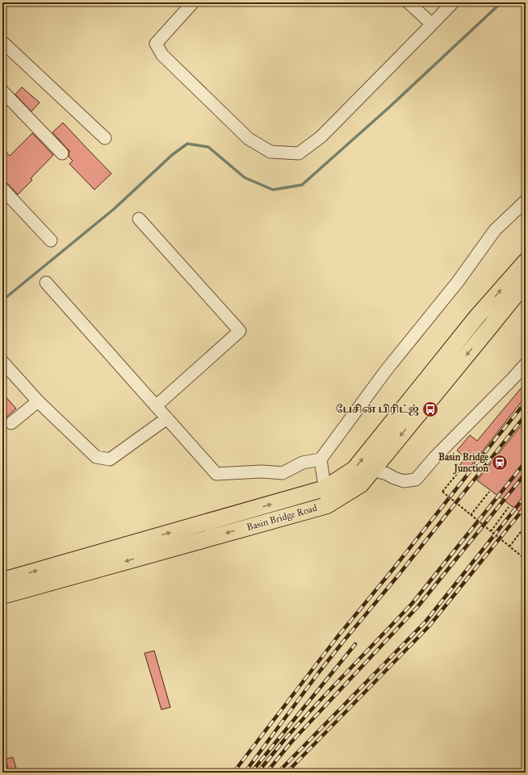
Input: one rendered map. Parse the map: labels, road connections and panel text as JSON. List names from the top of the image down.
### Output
{
  "streets": {
    "main road": ["Basin Bridge Road"]
  },
  "places": {
    "bus stop": ["பேசின் பிரிட்ஜ்"],
    "station": ["Basin Bridge Junction"]
  }
}
